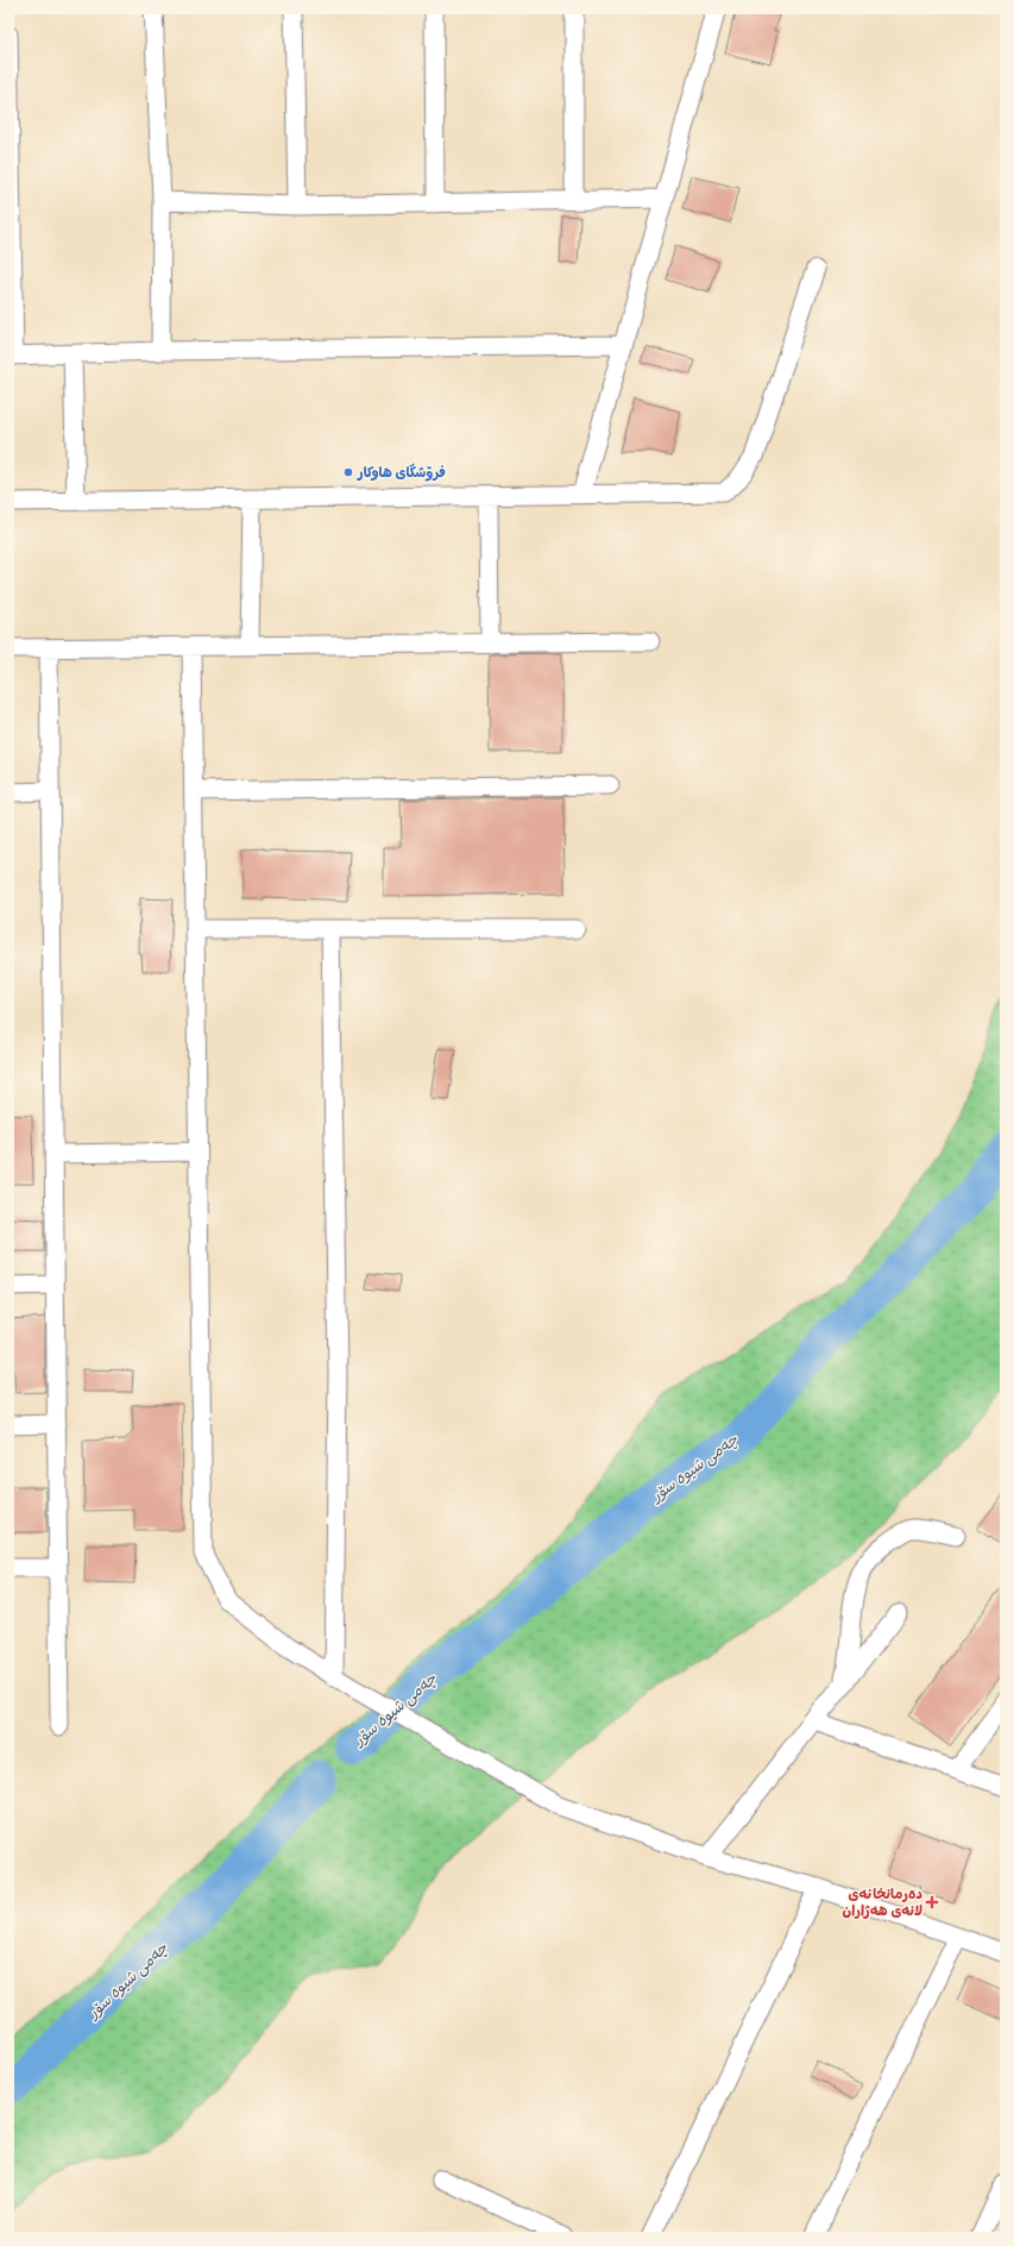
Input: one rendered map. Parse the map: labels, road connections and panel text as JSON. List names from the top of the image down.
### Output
{
  "water": ["چەمی شیوە سۆر"],
  "places": {
    "other": ["فرۆشگای ھاوکار"],
    "health": ["دەرمانخانەی لانەی هەژاران"]
  }
}
